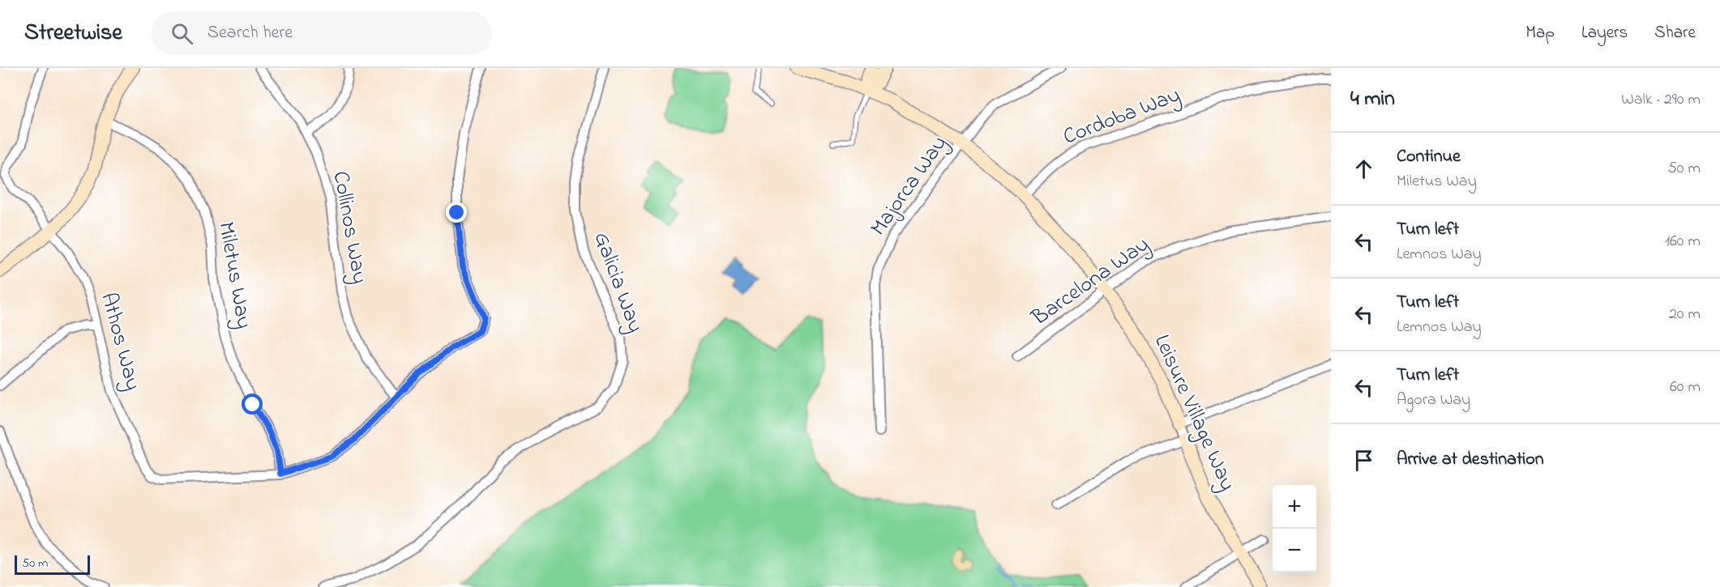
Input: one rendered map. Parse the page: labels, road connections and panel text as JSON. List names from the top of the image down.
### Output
{
  "streets": {
    "street": [
      "Cordoba Way",
      "Majorca Way",
      "Collinos Way",
      "Miletus Way",
      "Barcelona Way",
      "Galicia Way",
      "Athos Way",
      "Leisure Village Way"
    ]
  },
  "crossings": [
    ["Cordoba Way", "Leisure Village Way"],
    ["Majorca Way", "Leisure Village Way"],
    ["Miletus Way", "Athos Way"],
    ["Barcelona Way", "Leisure Village Way"]
  ],
  "scale_bar": "50 m",
  "page": {
    "header": "Streetwise",
    "search": "Search here",
    "nav": ["Map", "Layers", "Share"],
    "heading": ["4 min", "Walk · 290 m"],
    "list": [
      ["Continue", "Miletus Way", "50 m"],
      ["Turn left", "Lemnos Way", "160 m"],
      ["Turn left", "Lemnos Way", "20 m"],
      ["Turn left", "Agora Way", "60 m"],
      "Arrive at destination"
    ],
    "map_buttons": ["+", "−"],
    "scale": "50 m"
  }
}
